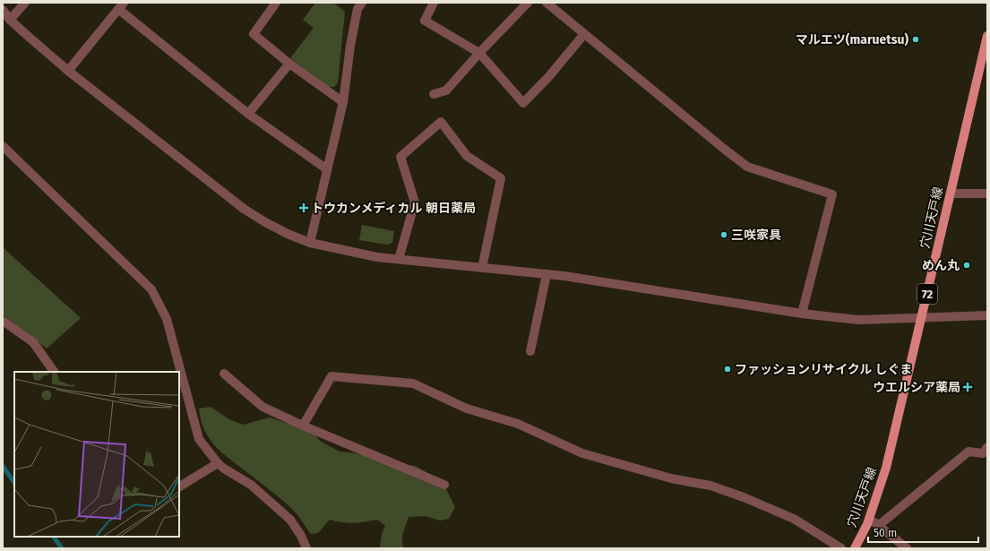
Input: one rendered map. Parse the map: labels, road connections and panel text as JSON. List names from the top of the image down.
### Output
{
  "streets": {
    "main road": ["穴川天戸線", "72"]
  },
  "places": {
    "other": [
      "マルエツ(maruetsu)",
      "三咲家具",
      "めん丸",
      "ファッションリサイクル しぐま"
    ],
    "health": ["トウカンメディカル 朝日薬局", "ウエルシア薬局"]
  },
  "scale_bar": "50 m"
}
